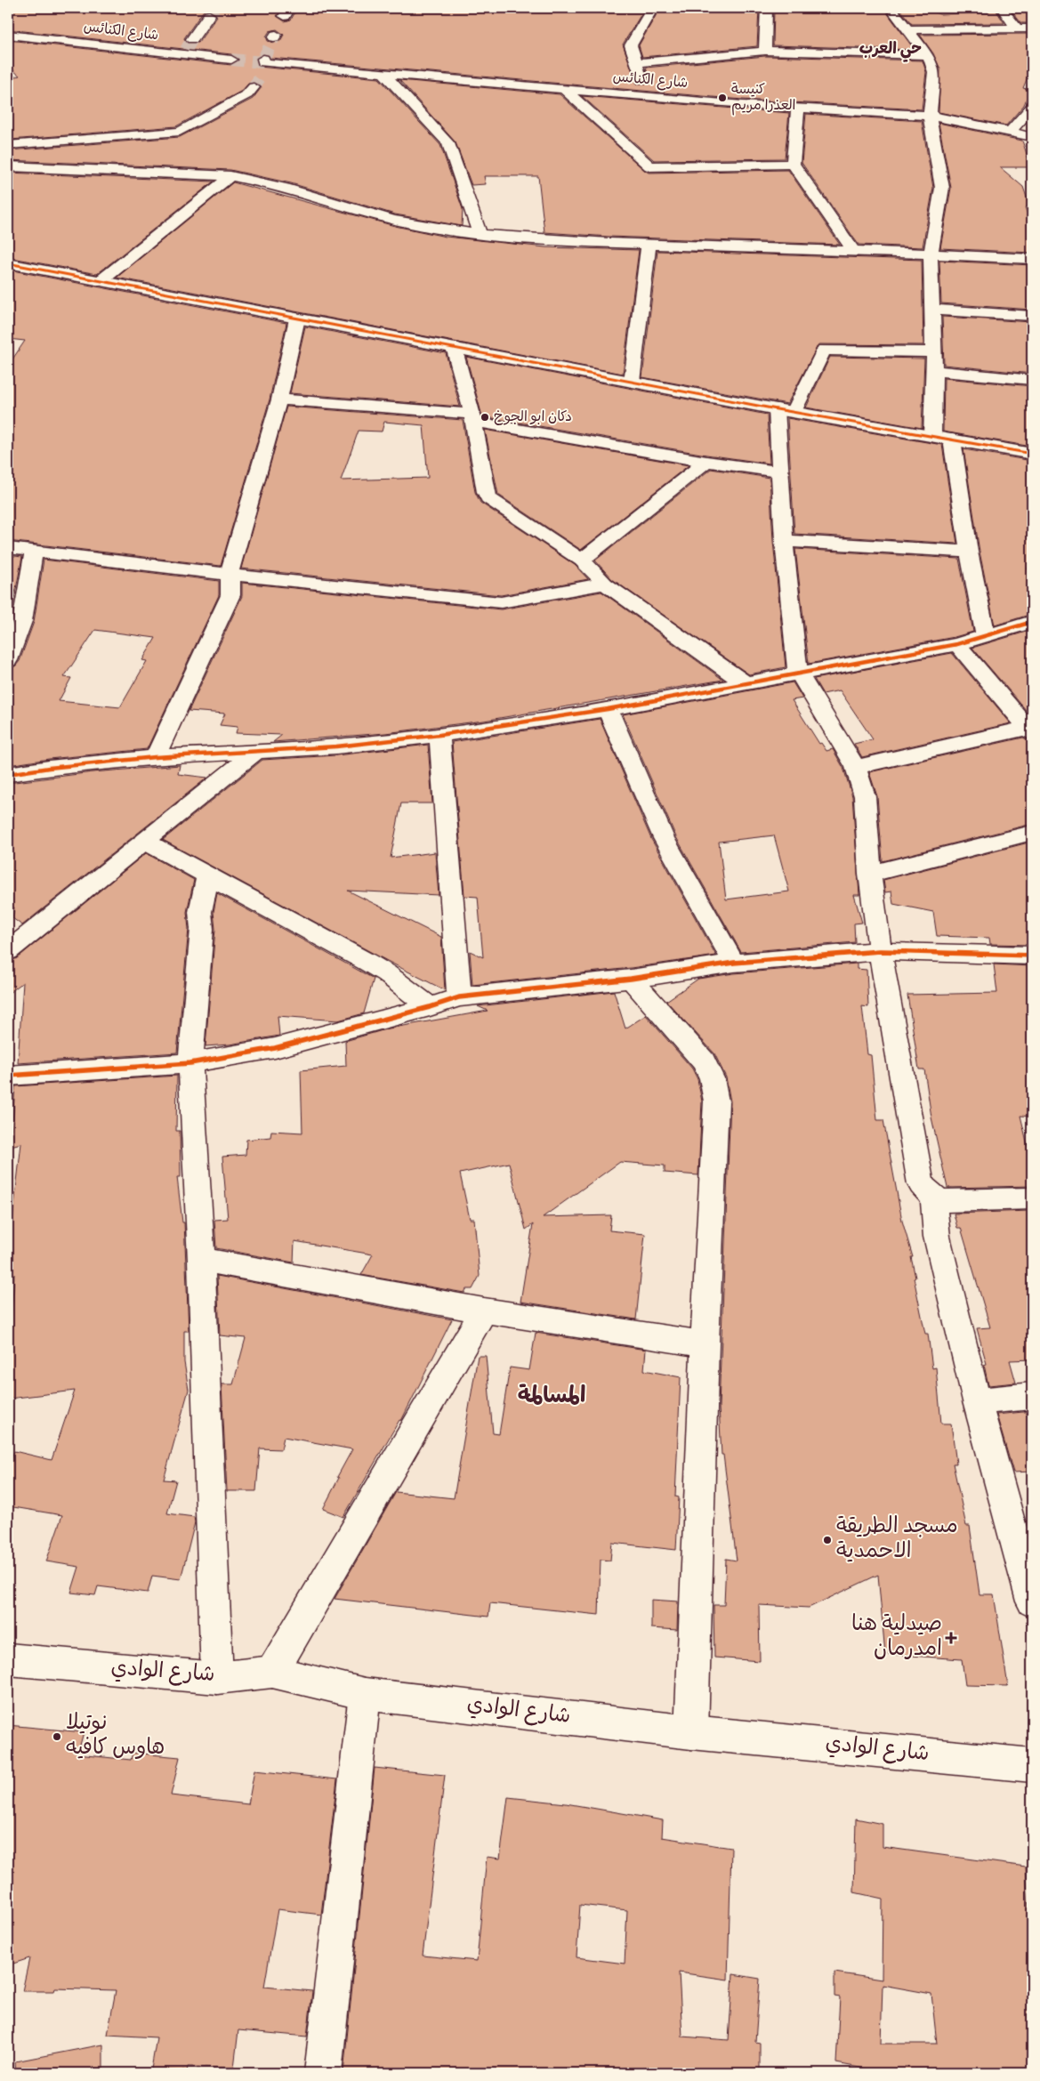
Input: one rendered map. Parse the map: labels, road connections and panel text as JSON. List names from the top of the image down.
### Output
{
  "streets": {
    "street": ["شارع الكنائس", "شارع الوادي"]
  },
  "districts": ["حي العرب", "المسالمة"],
  "places": {
    "other": [
      "كنيسة العذرا مريم",
      "دكان ابو الجوخ",
      "مسجد الطريقة الاحمدية",
      "نوتيلا هاوس كافيه"
    ],
    "health": ["صيدلية هنا امدرمان"]
  }
}
